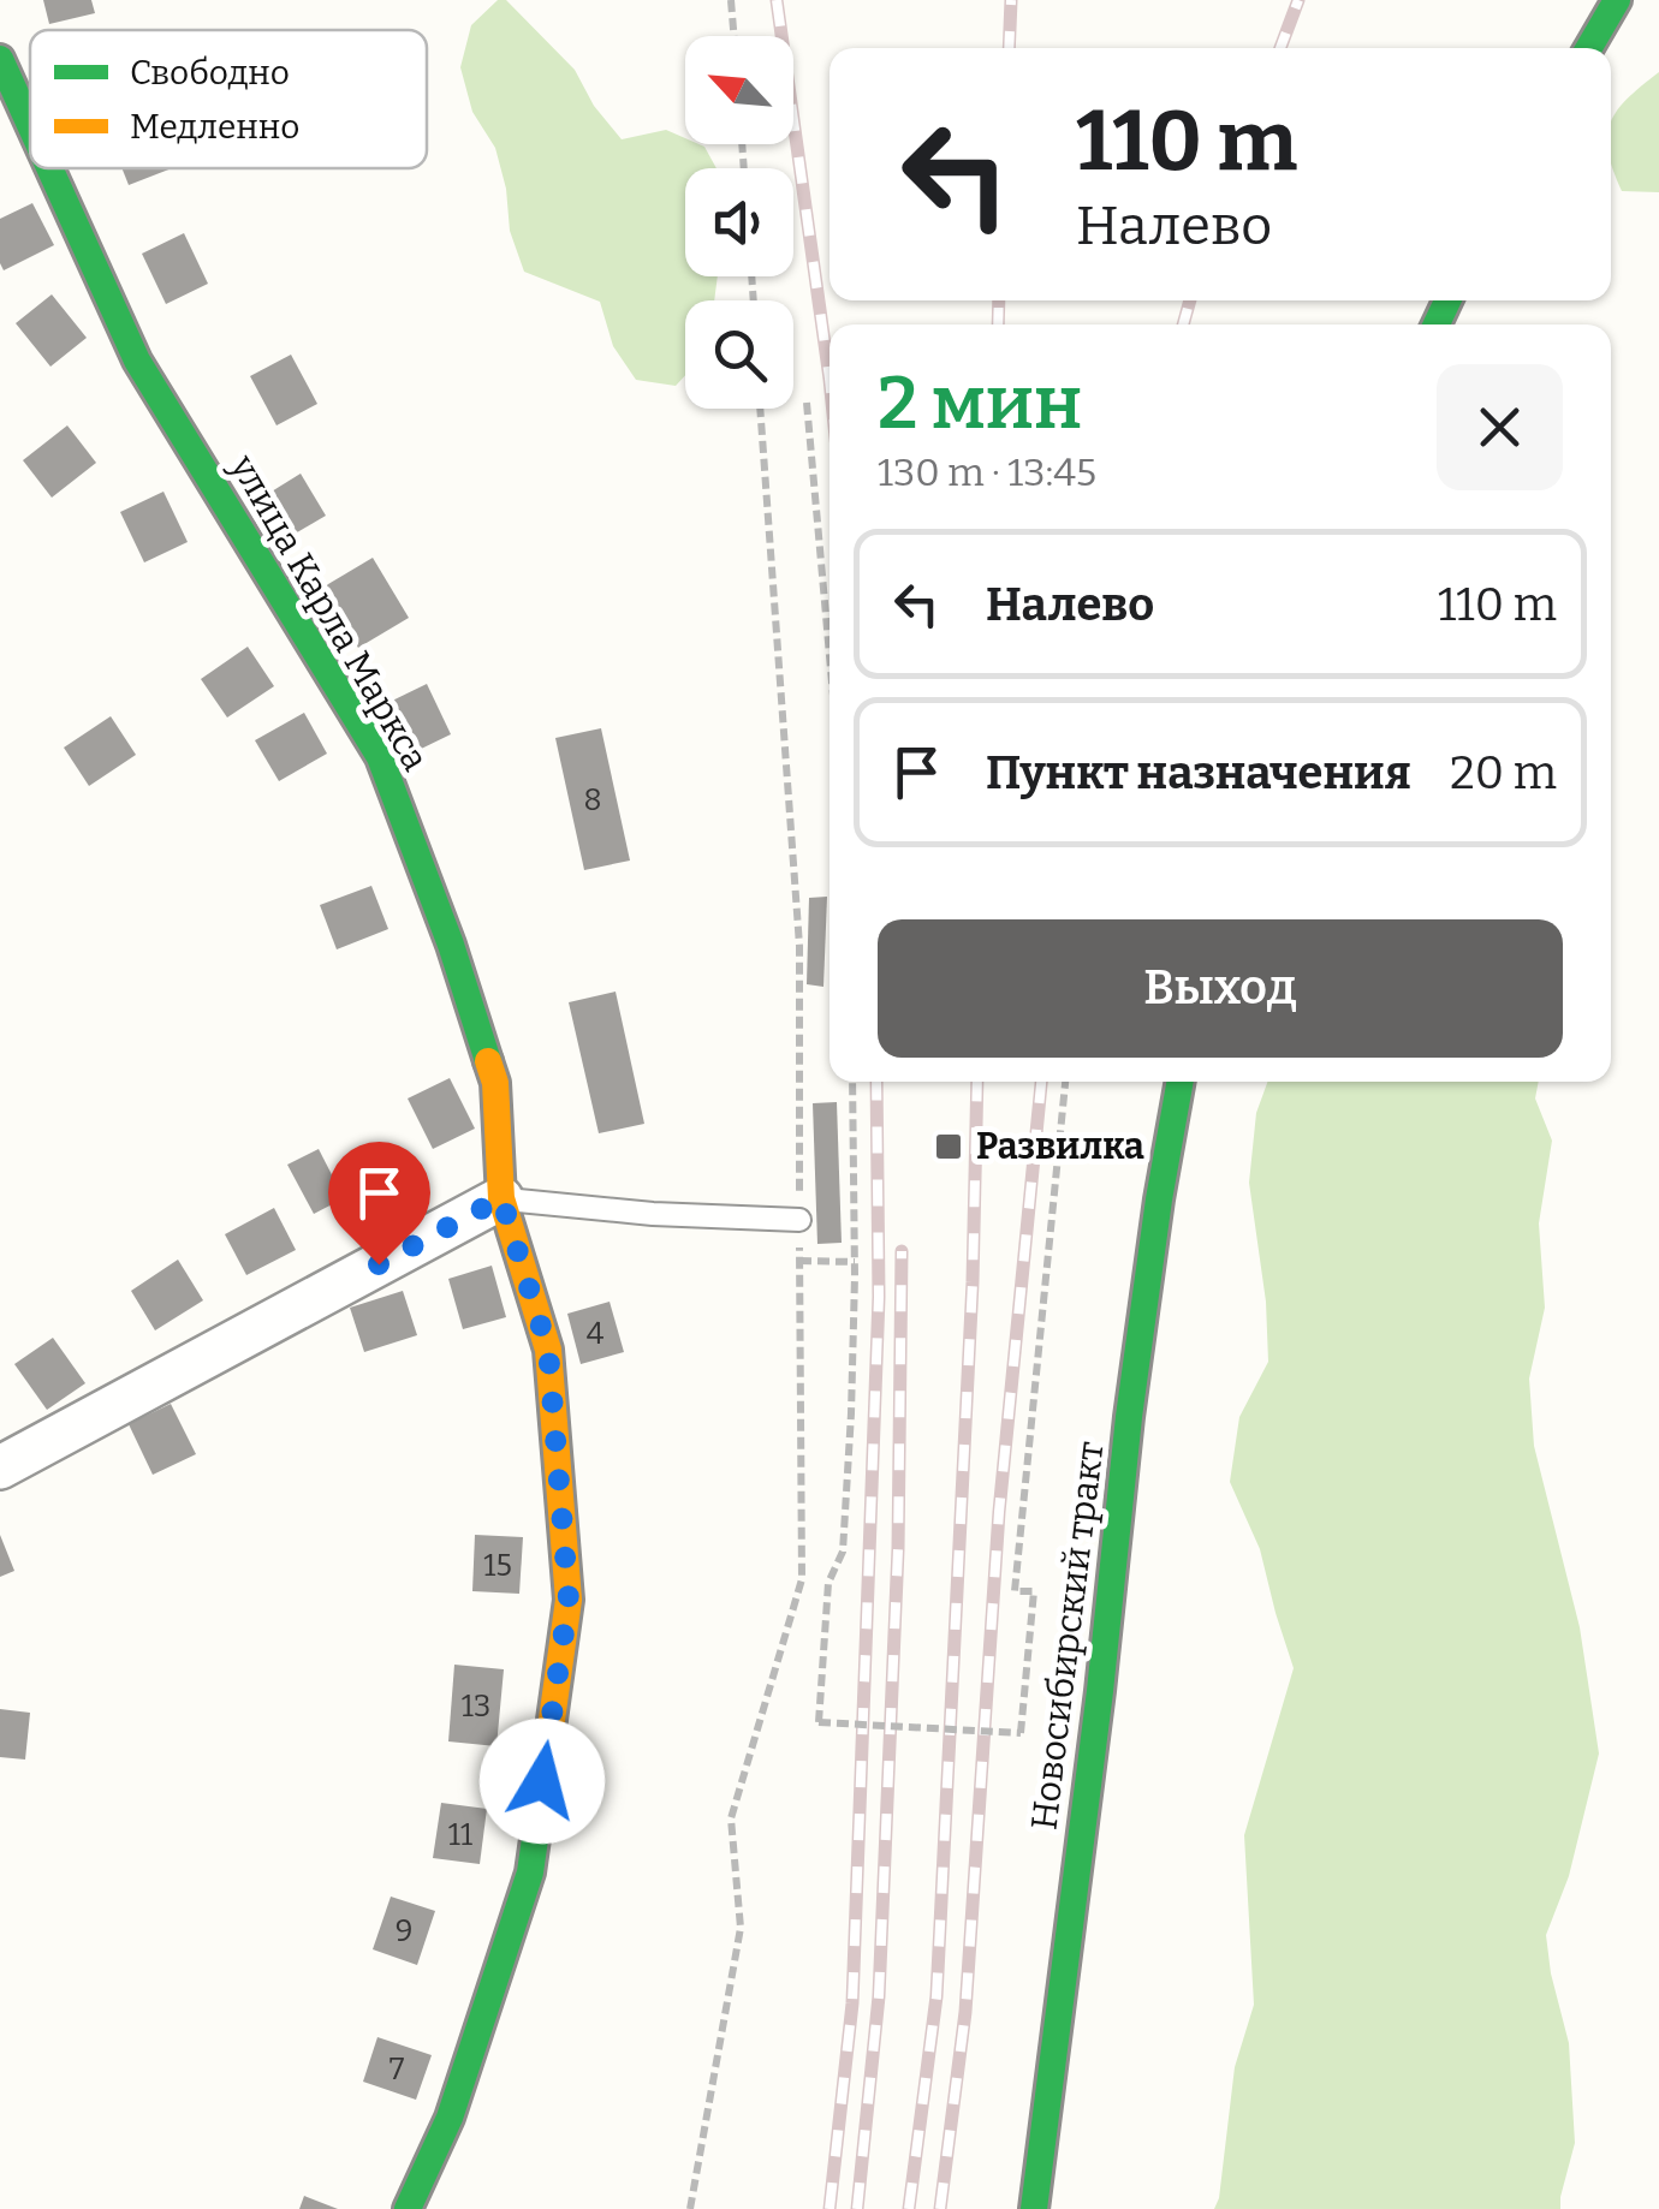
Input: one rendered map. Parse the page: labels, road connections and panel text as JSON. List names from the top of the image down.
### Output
{
  "streets": {
    "street": ["улица Карла Маркса", "Новосибирский тракт"]
  },
  "places": {
    "transit": ["Развилка"]
  },
  "house_numbers": [
    "8",
    "4",
    "15",
    "13",
    "11",
    "9",
    "7"
  ],
  "legend": ["Свободно", "Медленно"],
  "north": "top left",
  "page": {
    "turn": ["110 m", "Налево"],
    "heading": ["2 мин", "130 m · 13:45"],
    "list": [
      {
        "name": "Налево",
        "value": "110 m"
      },
      {
        "name": "Пункт назначения",
        "value": "20 m"
      }
    ],
    "buttons": "Выход"
  }
}
